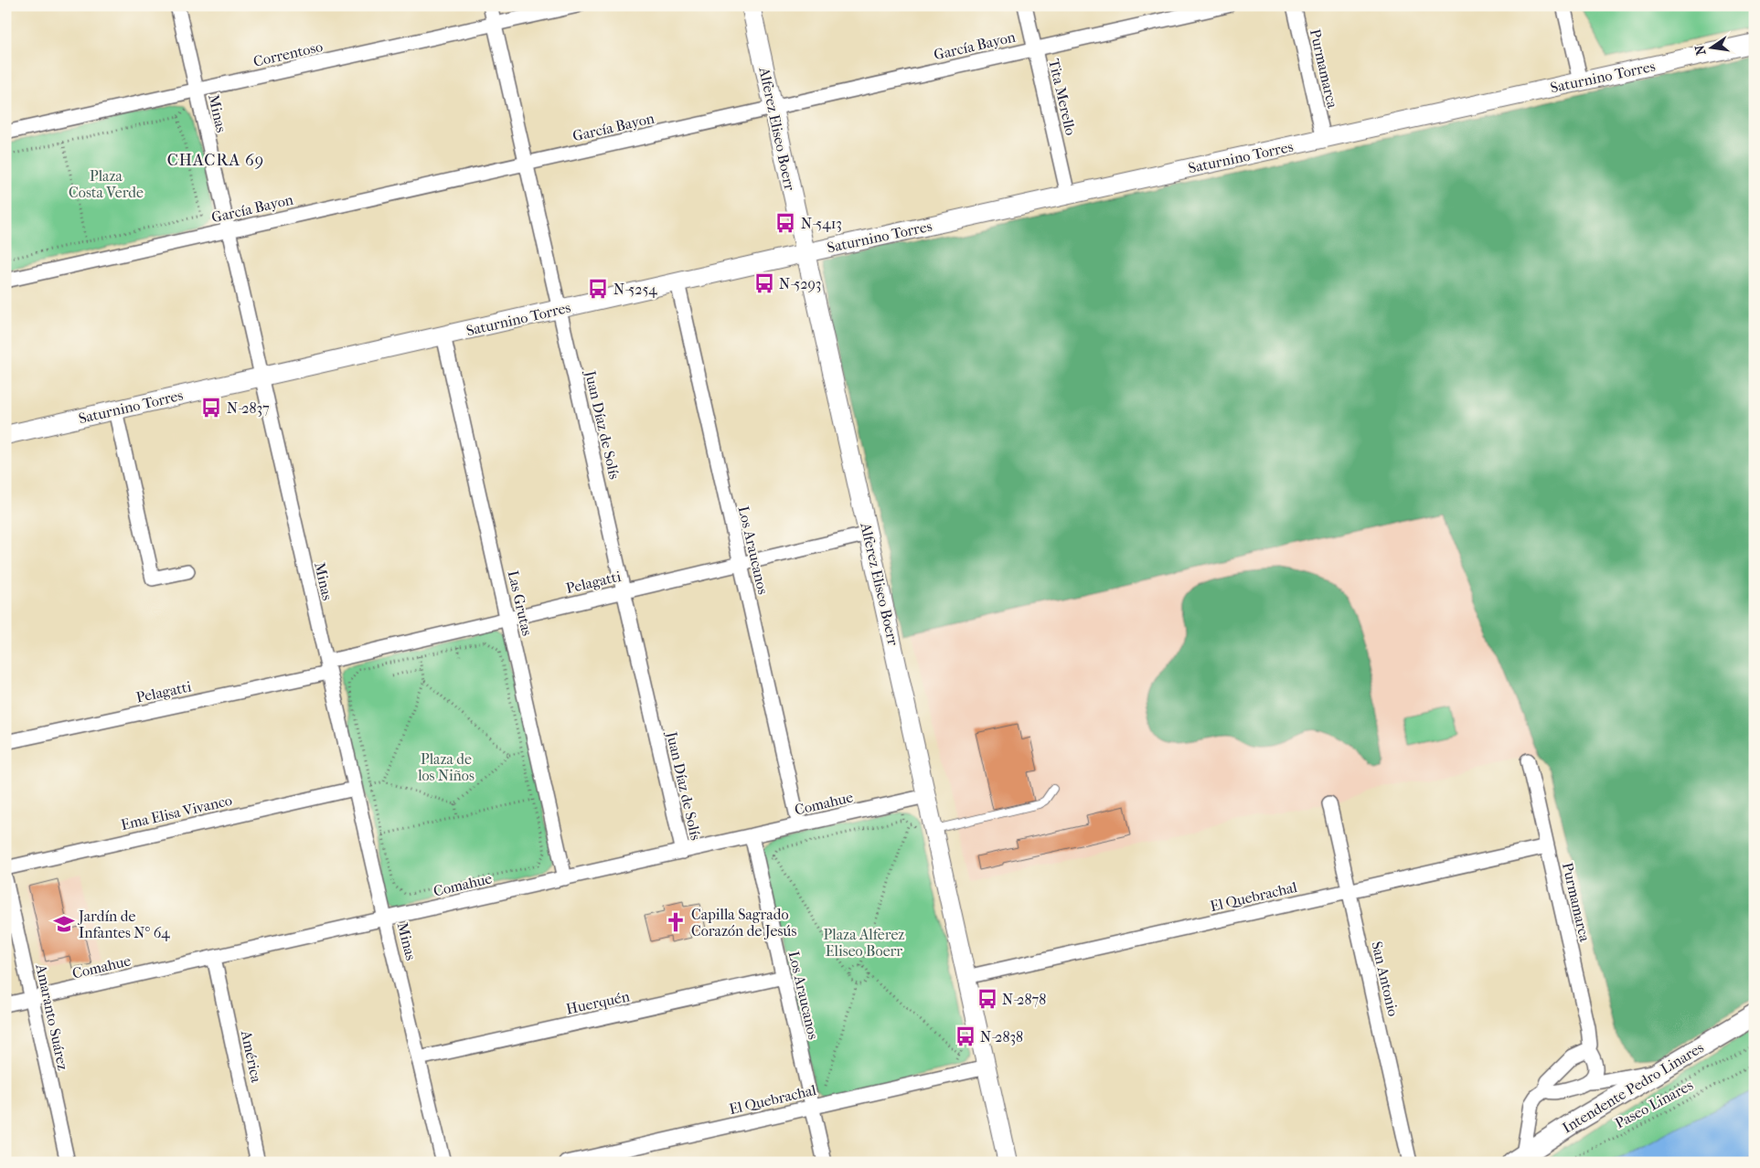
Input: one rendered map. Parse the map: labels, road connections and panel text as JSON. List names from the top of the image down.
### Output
{
  "streets": {
    "main road": ["Intendente Pedro Linares"],
    "street": [
      "García Bayon",
      "Correntoso",
      "Purmamarca",
      "Saturnino Torres",
      "Tita Merello",
      "Minas",
      "Alferez Eliseo Boerr",
      "Juan Díaz de Solís",
      "Los Araucanos",
      "Pelagatti",
      "Las Grutas",
      "Comahue",
      "Ema Elisa Vivanco",
      "El Quebrachal",
      "San Antonio",
      "Huerquén",
      "Amaranto Suárez",
      "América"
    ],
    "path": ["Paseo Linares"]
  },
  "crossings": [
    ["García Bayon", "Tita Merello"],
    ["García Bayon", "Minas"],
    ["García Bayon", "Alferez Eliseo Boerr"],
    ["García Bayon", "Juan Díaz de Solís"],
    ["Correntoso", "Minas"],
    ["Correntoso", "Juan Díaz de Solís"],
    ["Purmamarca", "Saturnino Torres"],
    ["Purmamarca", "El Quebrachal"],
    ["Saturnino Torres", "Tita Merello"],
    ["Saturnino Torres", "Minas"],
    ["Saturnino Torres", "Alferez Eliseo Boerr"],
    ["Saturnino Torres", "Juan Díaz de Solís"],
    ["Saturnino Torres", "Los Araucanos"],
    ["Saturnino Torres", "Las Grutas"],
    ["Minas", "Pelagatti"],
    ["Minas", "Comahue"],
    ["Minas", "Ema Elisa Vivanco"],
    ["Minas", "Huerquén"],
    ["Alferez Eliseo Boerr", "Pelagatti"],
    ["Alferez Eliseo Boerr", "Comahue"],
    ["Alferez Eliseo Boerr", "El Quebrachal"],
    ["Juan Díaz de Solís", "Pelagatti"],
    ["Juan Díaz de Solís", "Comahue"],
    ["Los Araucanos", "Pelagatti"],
    ["Los Araucanos", "Comahue"],
    ["Los Araucanos", "El Quebrachal"],
    ["Los Araucanos", "Huerquén"],
    ["Pelagatti", "Las Grutas"],
    ["Las Grutas", "Comahue"],
    ["Comahue", "Amaranto Suárez"],
    ["Comahue", "América"],
    ["El Quebrachal", "San Antonio"]
  ],
  "districts": ["CHACRA 69"],
  "parks": ["Plaza Costa Verde", "Plaza de los Niños", "Plaza Alferez Eliseo Boerr"],
  "places": {
    "bus stop": [
      "N-5413",
      "N-5293",
      "N-5254",
      "N-2837",
      "N-2878",
      "N-2838"
    ],
    "church": ["Capilla Sagrado Corazón de Jesús"],
    "school or university": ["Jardín de Infantes N° 64"]
  },
  "north": "left"
}
